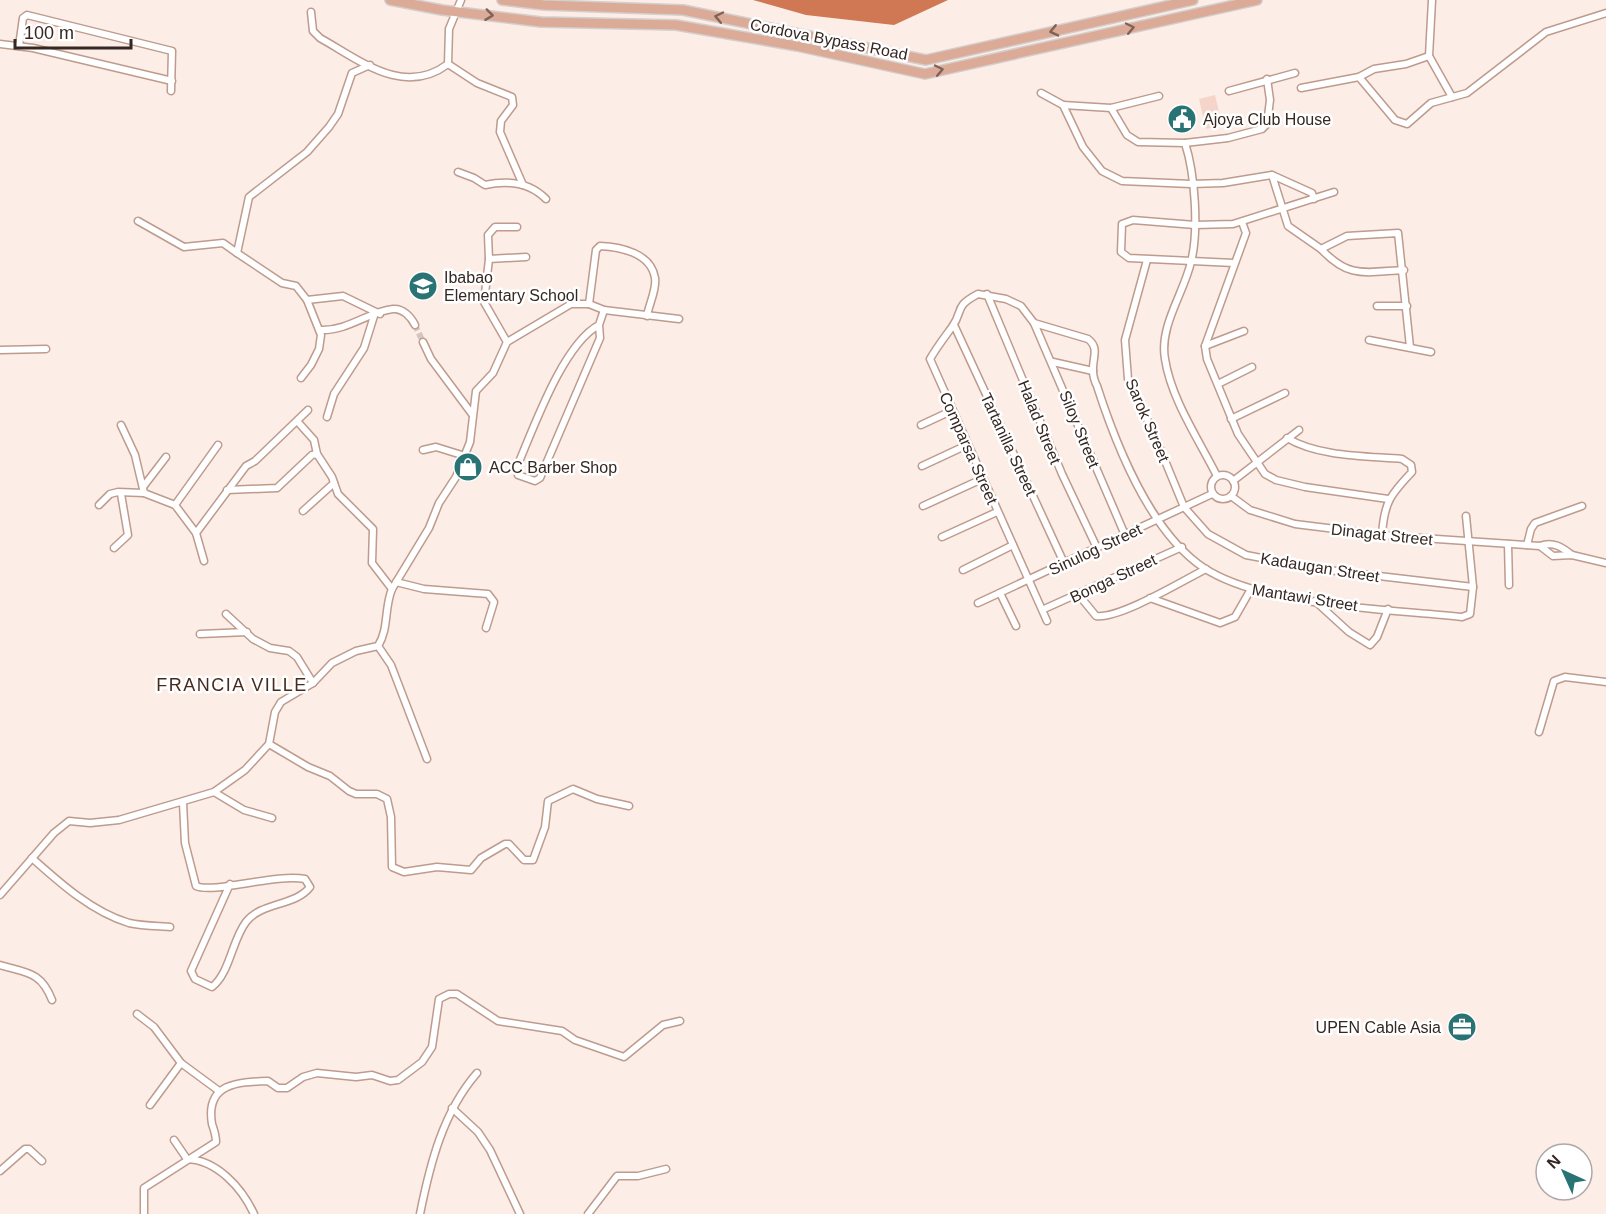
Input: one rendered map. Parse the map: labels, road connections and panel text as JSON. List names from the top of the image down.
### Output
{
  "streets": {
    "main road": ["Cordova Bypass Road"],
    "street": [
      "Sarok Street",
      "Halad Street",
      "Siloy Street",
      "Tartanilla Street",
      "Comparsa Street",
      "Dinagat Street",
      "Sinulog Street",
      "Kadaugan Street",
      "Bonga Street",
      "Mantawi Street"
    ]
  },
  "crossings": [
    ["Sarok Street", "Sinulog Street"],
    ["Sarok Street", "Kadaugan Street"],
    ["Halad Street", "Comparsa Street"],
    ["Halad Street", "Sinulog Street"],
    ["Siloy Street", "Sinulog Street"],
    ["Siloy Street", "Mantawi Street"],
    ["Tartanilla Street", "Comparsa Street"],
    ["Tartanilla Street", "Sinulog Street"],
    ["Comparsa Street", "Sinulog Street"],
    ["Comparsa Street", "Bonga Street"],
    ["Dinagat Street", "Sinulog Street"],
    ["Dinagat Street", "Mantawi Street"],
    ["Sinulog Street", "Kadaugan Street"],
    ["Sinulog Street", "Mantawi Street"],
    ["Kadaugan Street", "Mantawi Street"],
    ["Bonga Street", "Mantawi Street"]
  ],
  "districts": ["FRANCIA VILLE"],
  "places": {
    "public building": ["Ajoya Club House"],
    "school or university": ["Ibabao Elementary School"],
    "shop": ["ACC Barber Shop"],
    "office": ["UPEN Cable Asia"]
  },
  "scale_bar": "100 m",
  "north": "top left"
}
